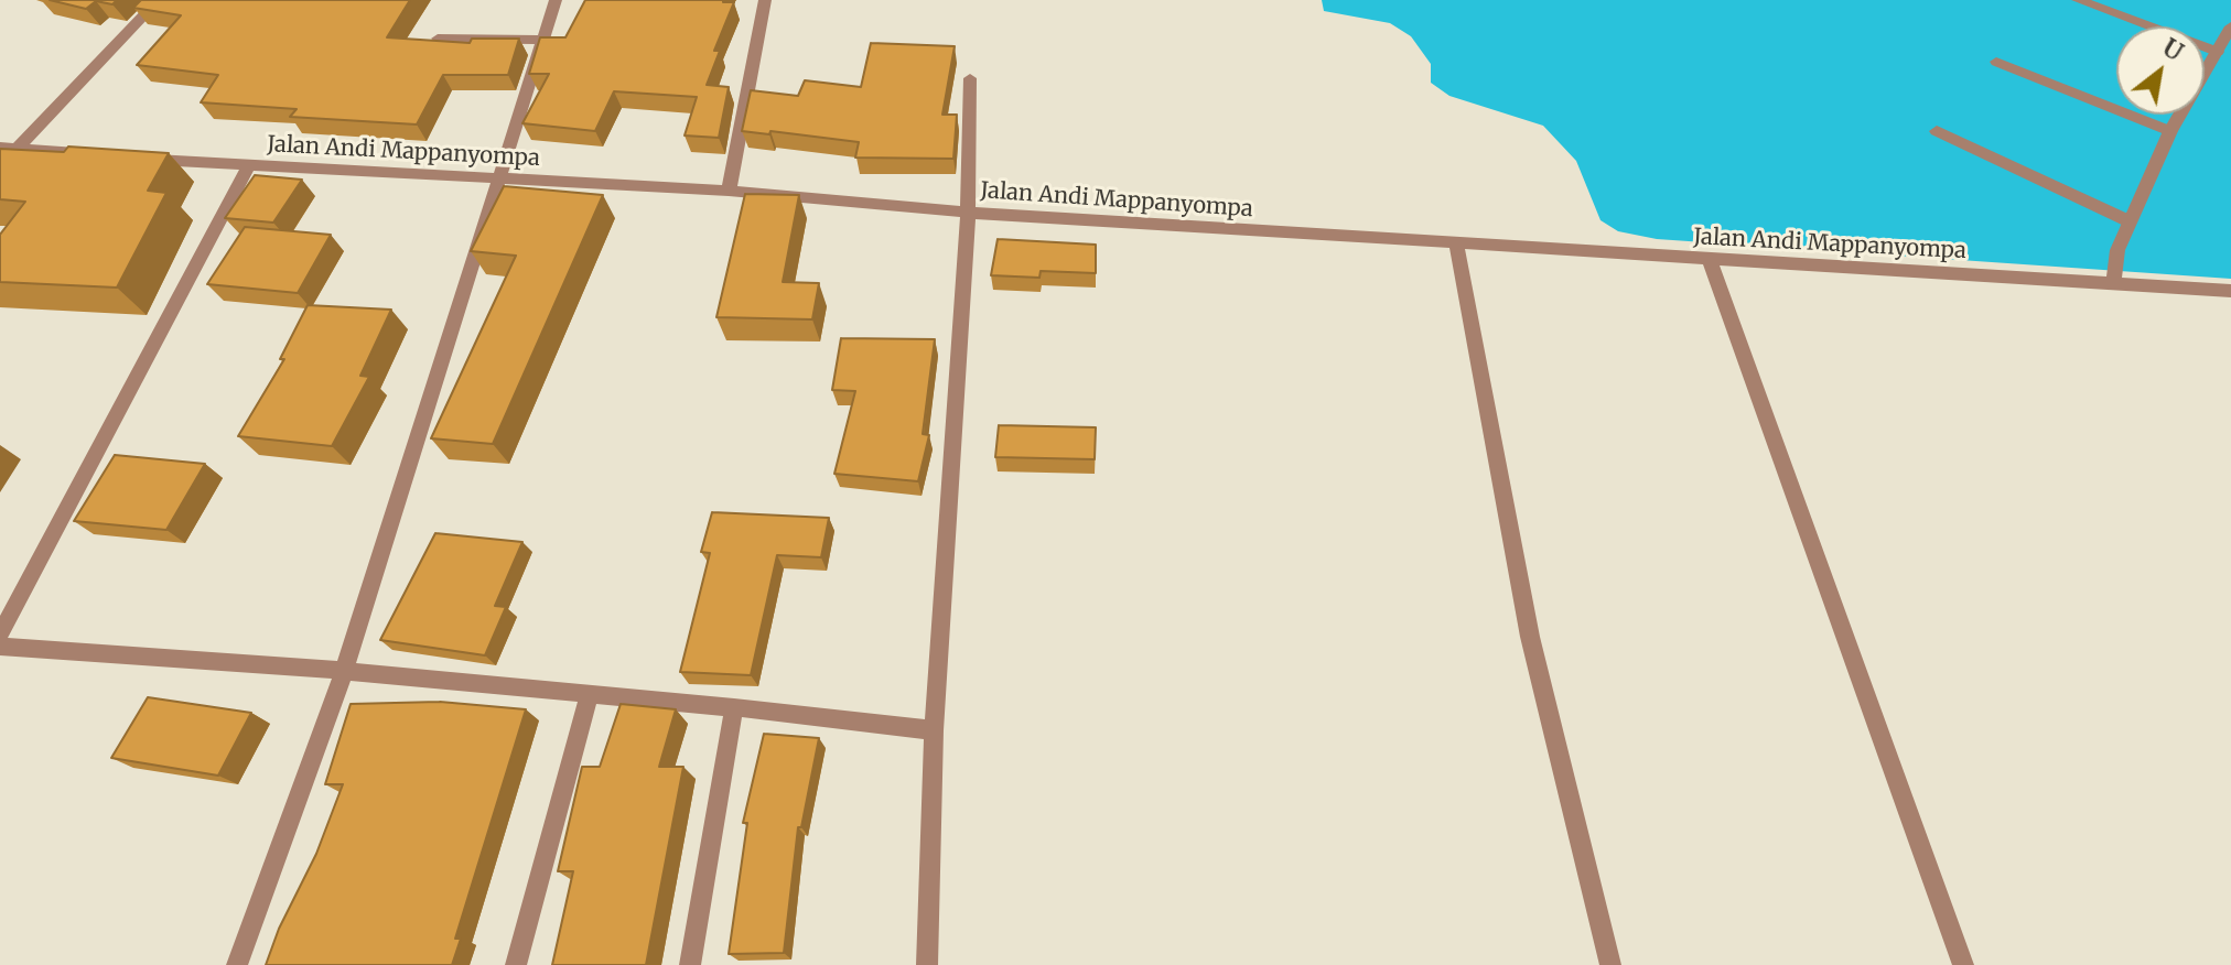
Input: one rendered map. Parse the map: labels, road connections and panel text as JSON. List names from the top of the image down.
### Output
{
  "streets": {
    "street": ["Jalan Andi Mappanyompa"]
  },
  "north": "top right"
}
